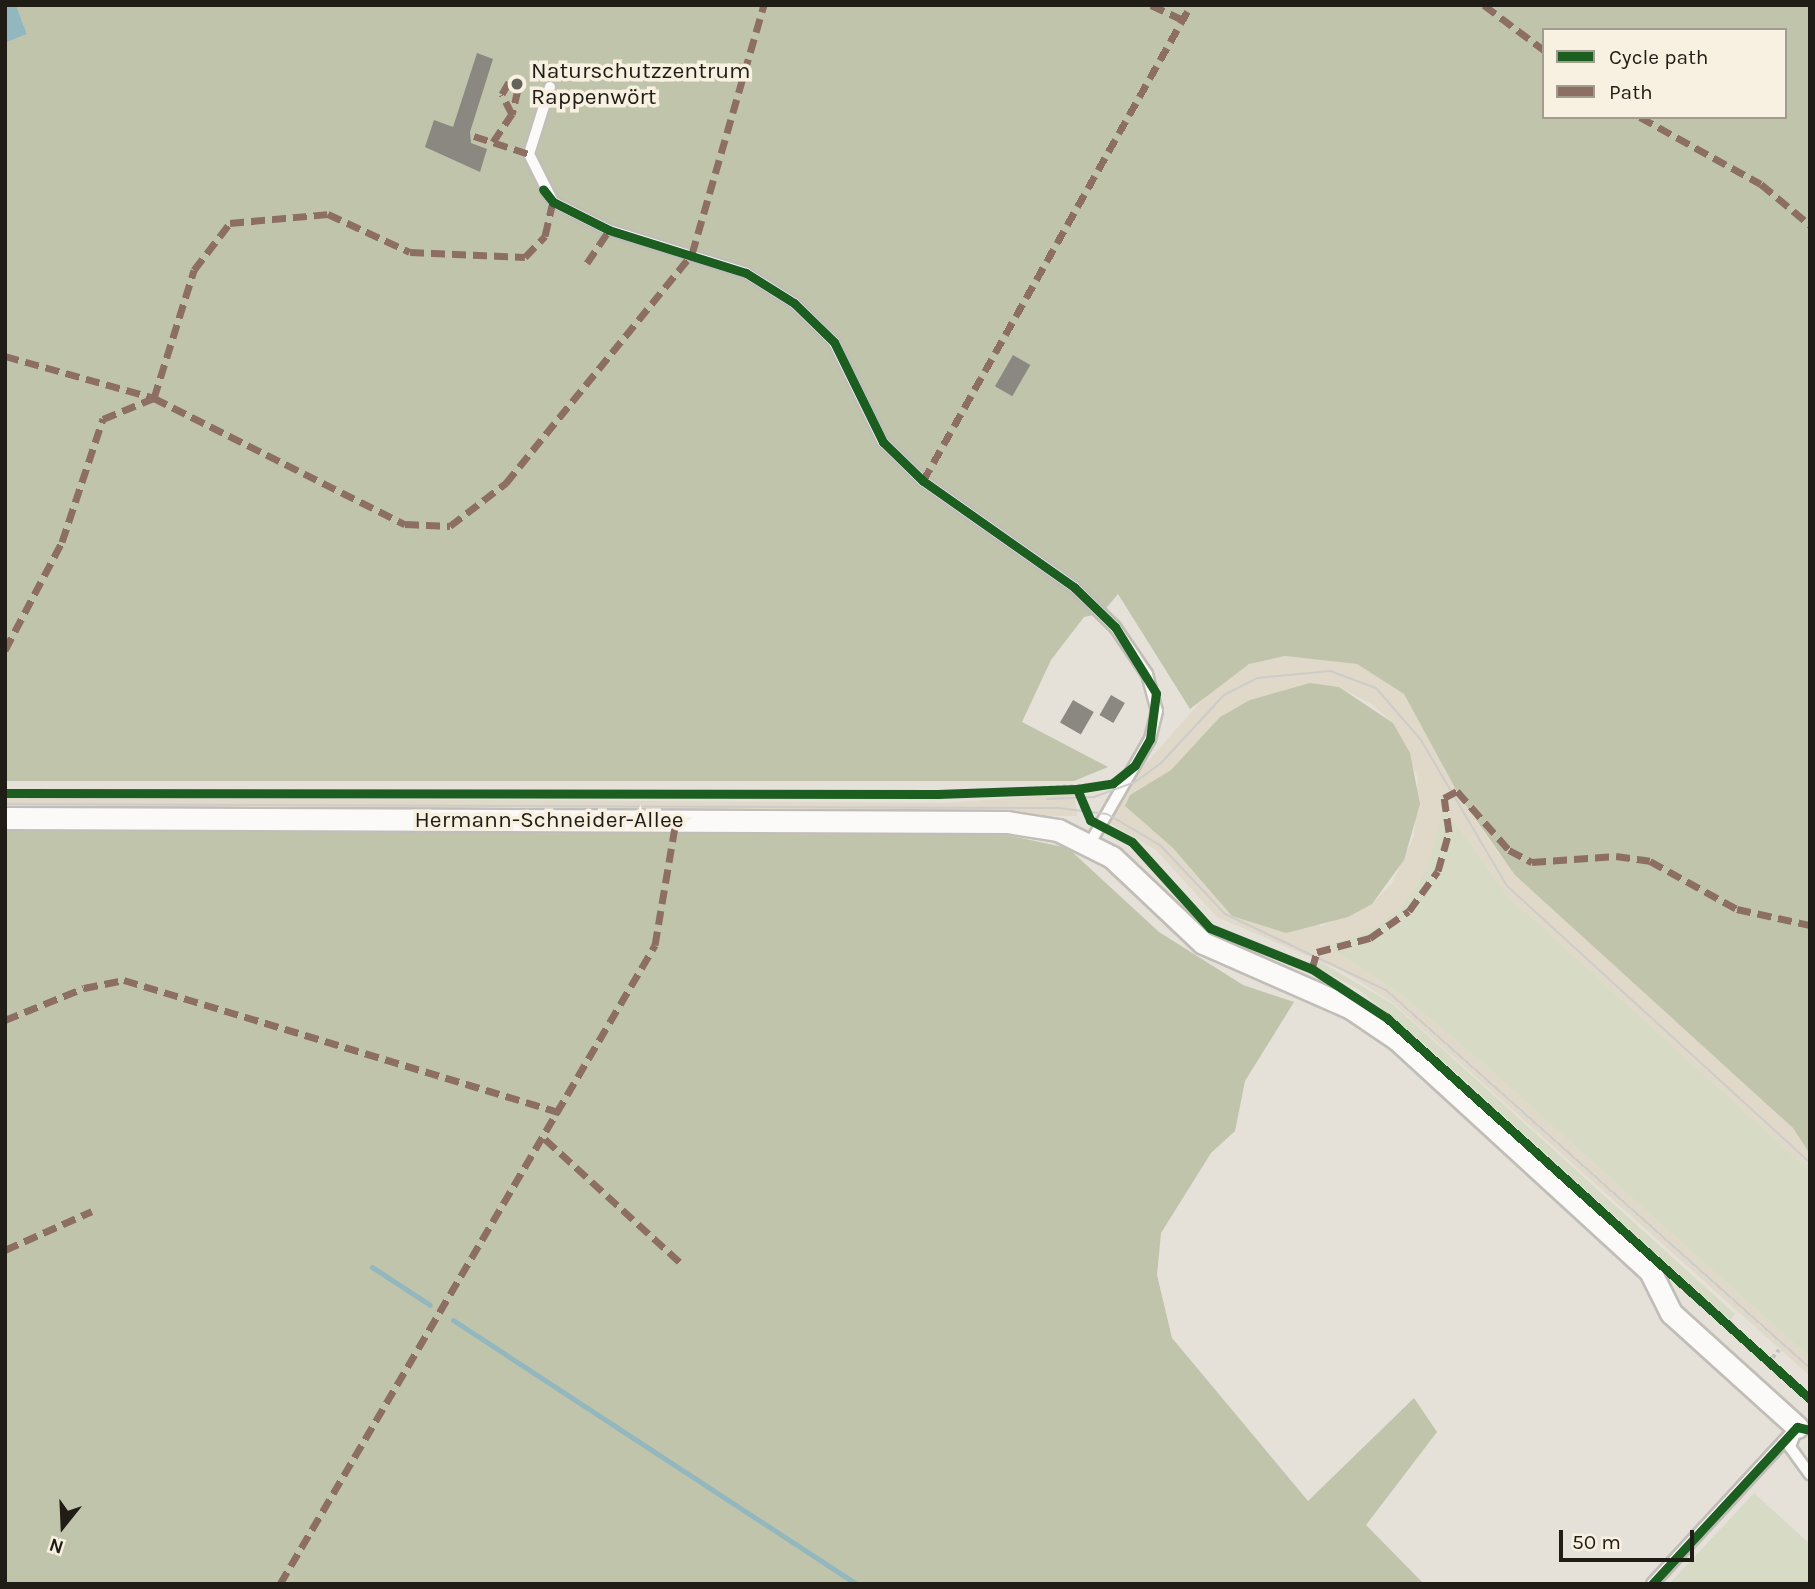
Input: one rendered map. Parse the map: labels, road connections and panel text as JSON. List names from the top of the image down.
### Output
{
  "streets": {
    "street": ["Hermann-Schneider-Allee"]
  },
  "places": ["Naturschutzzentrum Rappenwört"],
  "legend": ["Cycle path", "Path"],
  "scale_bar": "50 m",
  "north": "bottom"
}
